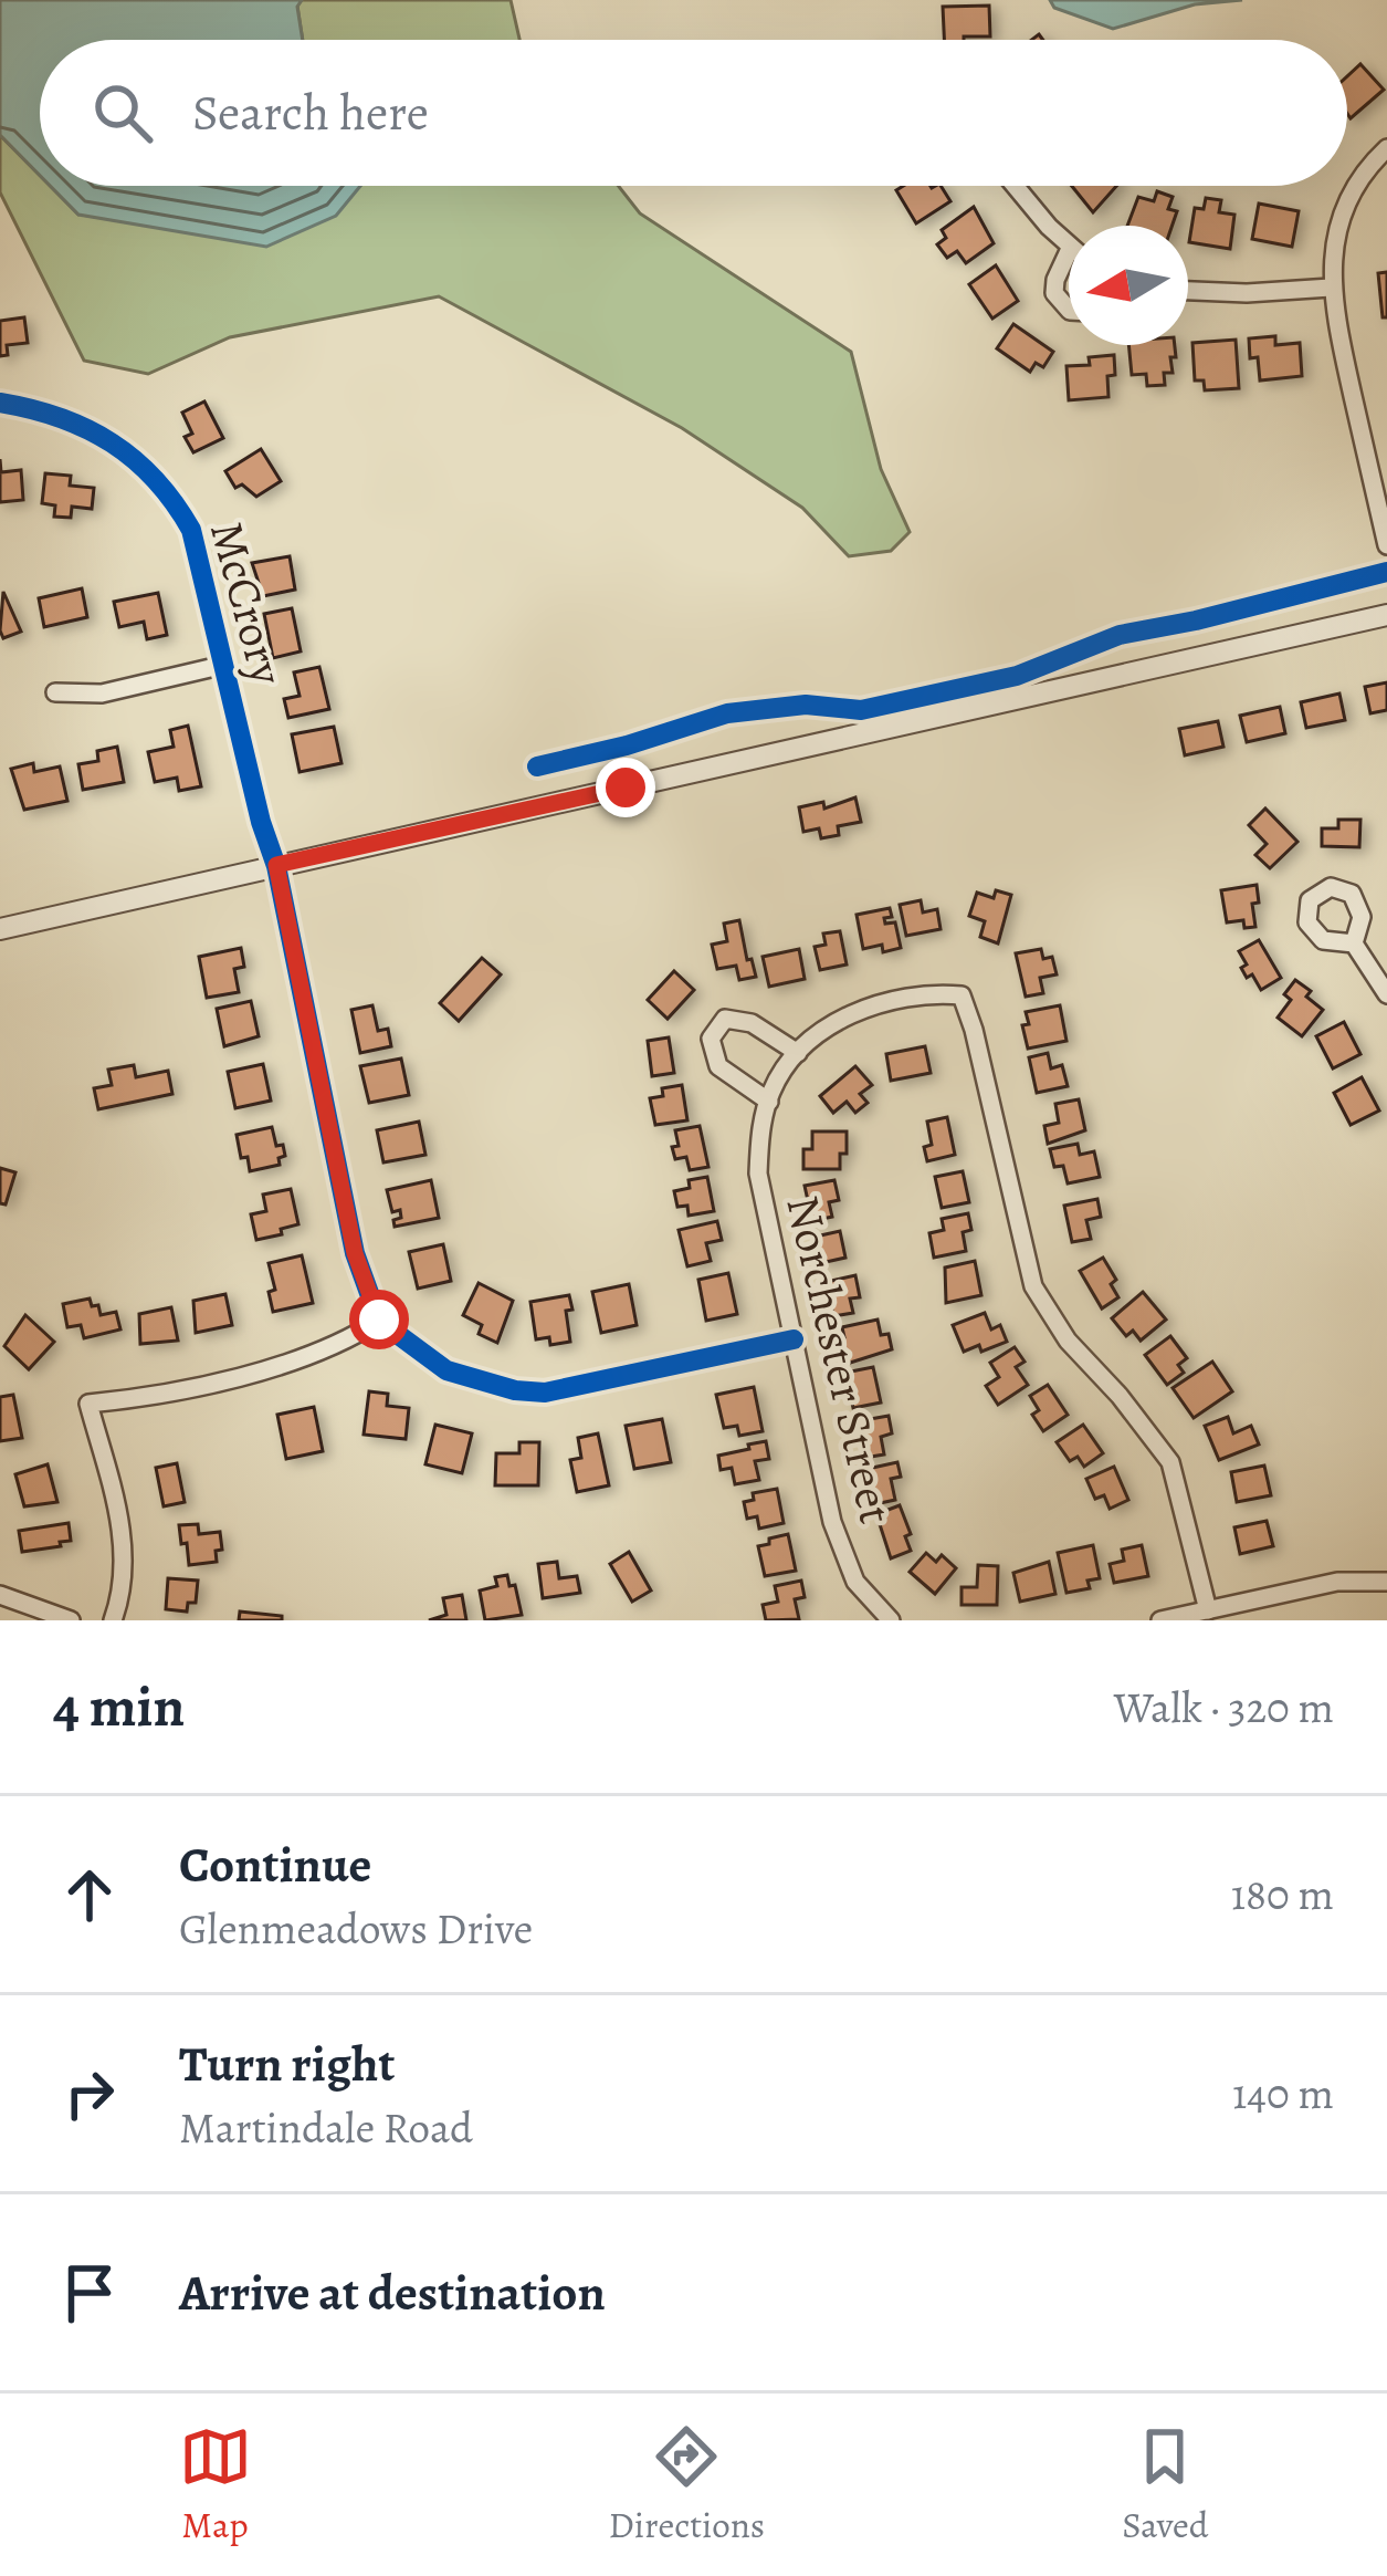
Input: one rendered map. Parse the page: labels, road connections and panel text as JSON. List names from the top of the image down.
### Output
{
  "streets": {
    "street": ["McCrory", "Norchester Street"]
  },
  "north": "left",
  "page": {
    "search": "Search here",
    "heading": ["4 min", "Walk · 320 m"],
    "list": [
      ["Continue", "Glenmeadows Drive", "180 m"],
      ["Turn right", "Martindale Road", "140 m"],
      "Arrive at destination"
    ],
    "nav": ["Map", "Directions", "Saved"]
  }
}
